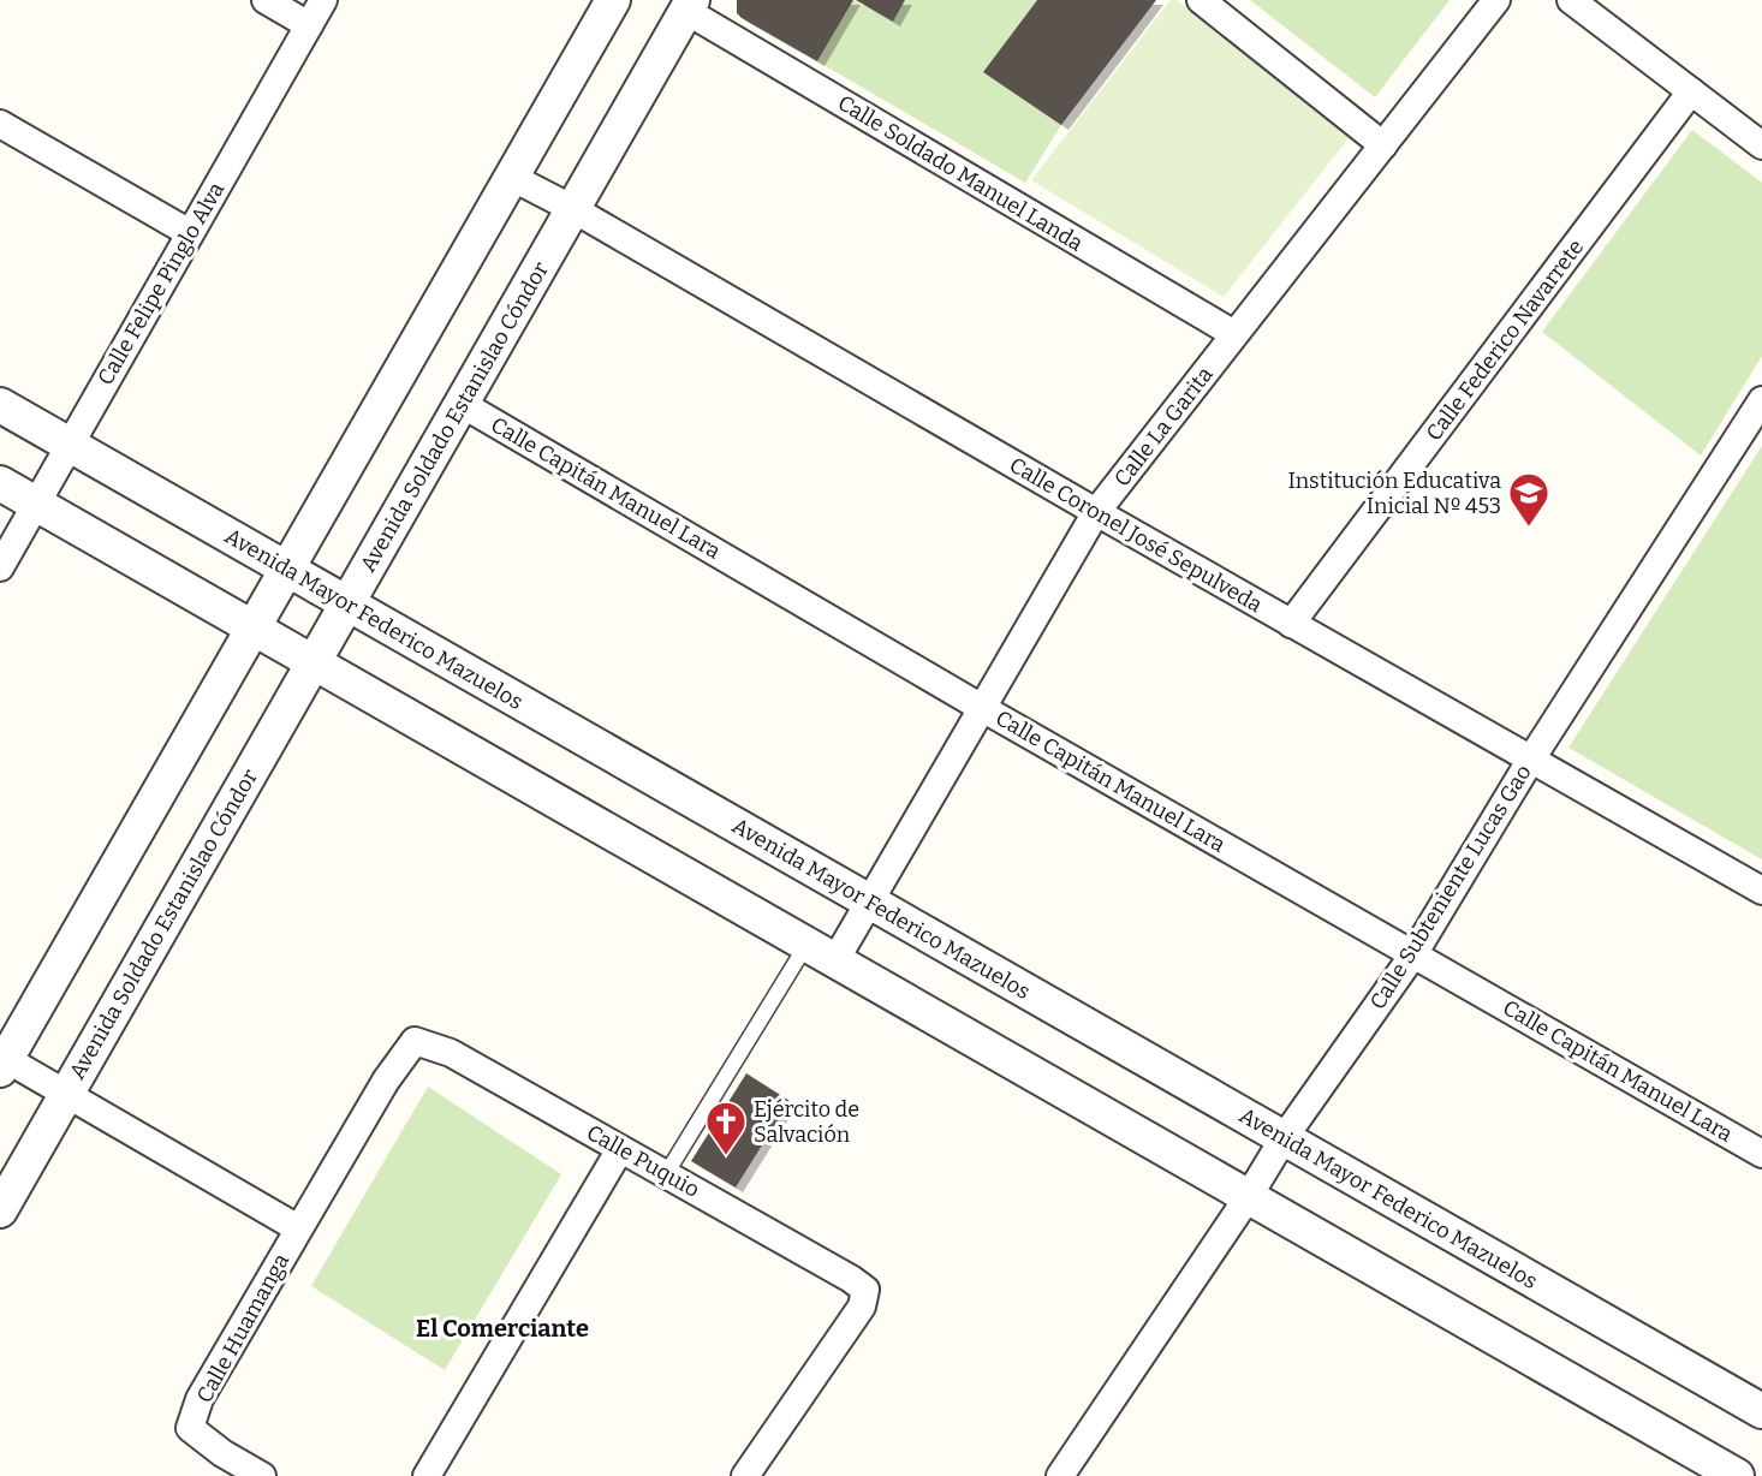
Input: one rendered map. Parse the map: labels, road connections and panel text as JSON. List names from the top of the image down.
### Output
{
  "streets": {
    "street": [
      "Calle Soldado Manuel Landa",
      "Calle Felipe Pinglo Alva",
      "Calle Federico Navarrete",
      "Avenida Soldado Estanislao Cóndor",
      "Calle La Garita",
      "Calle Capitán Manuel Lara",
      "Calle Coronel José Sepulveda",
      "Avenida Mayor Federico Mazuelos",
      "Calle Subteniente Lucas Gao",
      "Calle Puquio",
      "Calle Huamanga"
    ]
  },
  "crossings": [
    ["Calle Soldado Manuel Landa", "Avenida Soldado Estanislao Cóndor"],
    ["Calle Soldado Manuel Landa", "Calle La Garita"],
    ["Calle Felipe Pinglo Alva", "Avenida Mayor Federico Mazuelos"],
    ["Calle Federico Navarrete", "Calle Coronel José Sepulveda"],
    ["Avenida Soldado Estanislao Cóndor", "Calle Capitán Manuel Lara"],
    ["Avenida Soldado Estanislao Cóndor", "Calle Coronel José Sepulveda"],
    ["Avenida Soldado Estanislao Cóndor", "Avenida Mayor Federico Mazuelos"],
    ["Calle La Garita", "Calle Capitán Manuel Lara"],
    ["Calle La Garita", "Calle Coronel José Sepulveda"],
    ["Calle La Garita", "Avenida Mayor Federico Mazuelos"],
    ["Calle Capitán Manuel Lara", "Calle Subteniente Lucas Gao"],
    ["Calle Coronel José Sepulveda", "Calle Subteniente Lucas Gao"],
    ["Avenida Mayor Federico Mazuelos", "Calle Subteniente Lucas Gao"],
    ["Calle Puquio", "Calle Huamanga"]
  ],
  "districts": ["El Comerciante"],
  "places": {
    "school or university": ["Institución Educativa Inicial Nº 453"],
    "church": ["Ejército de Salvación"]
  }
}
